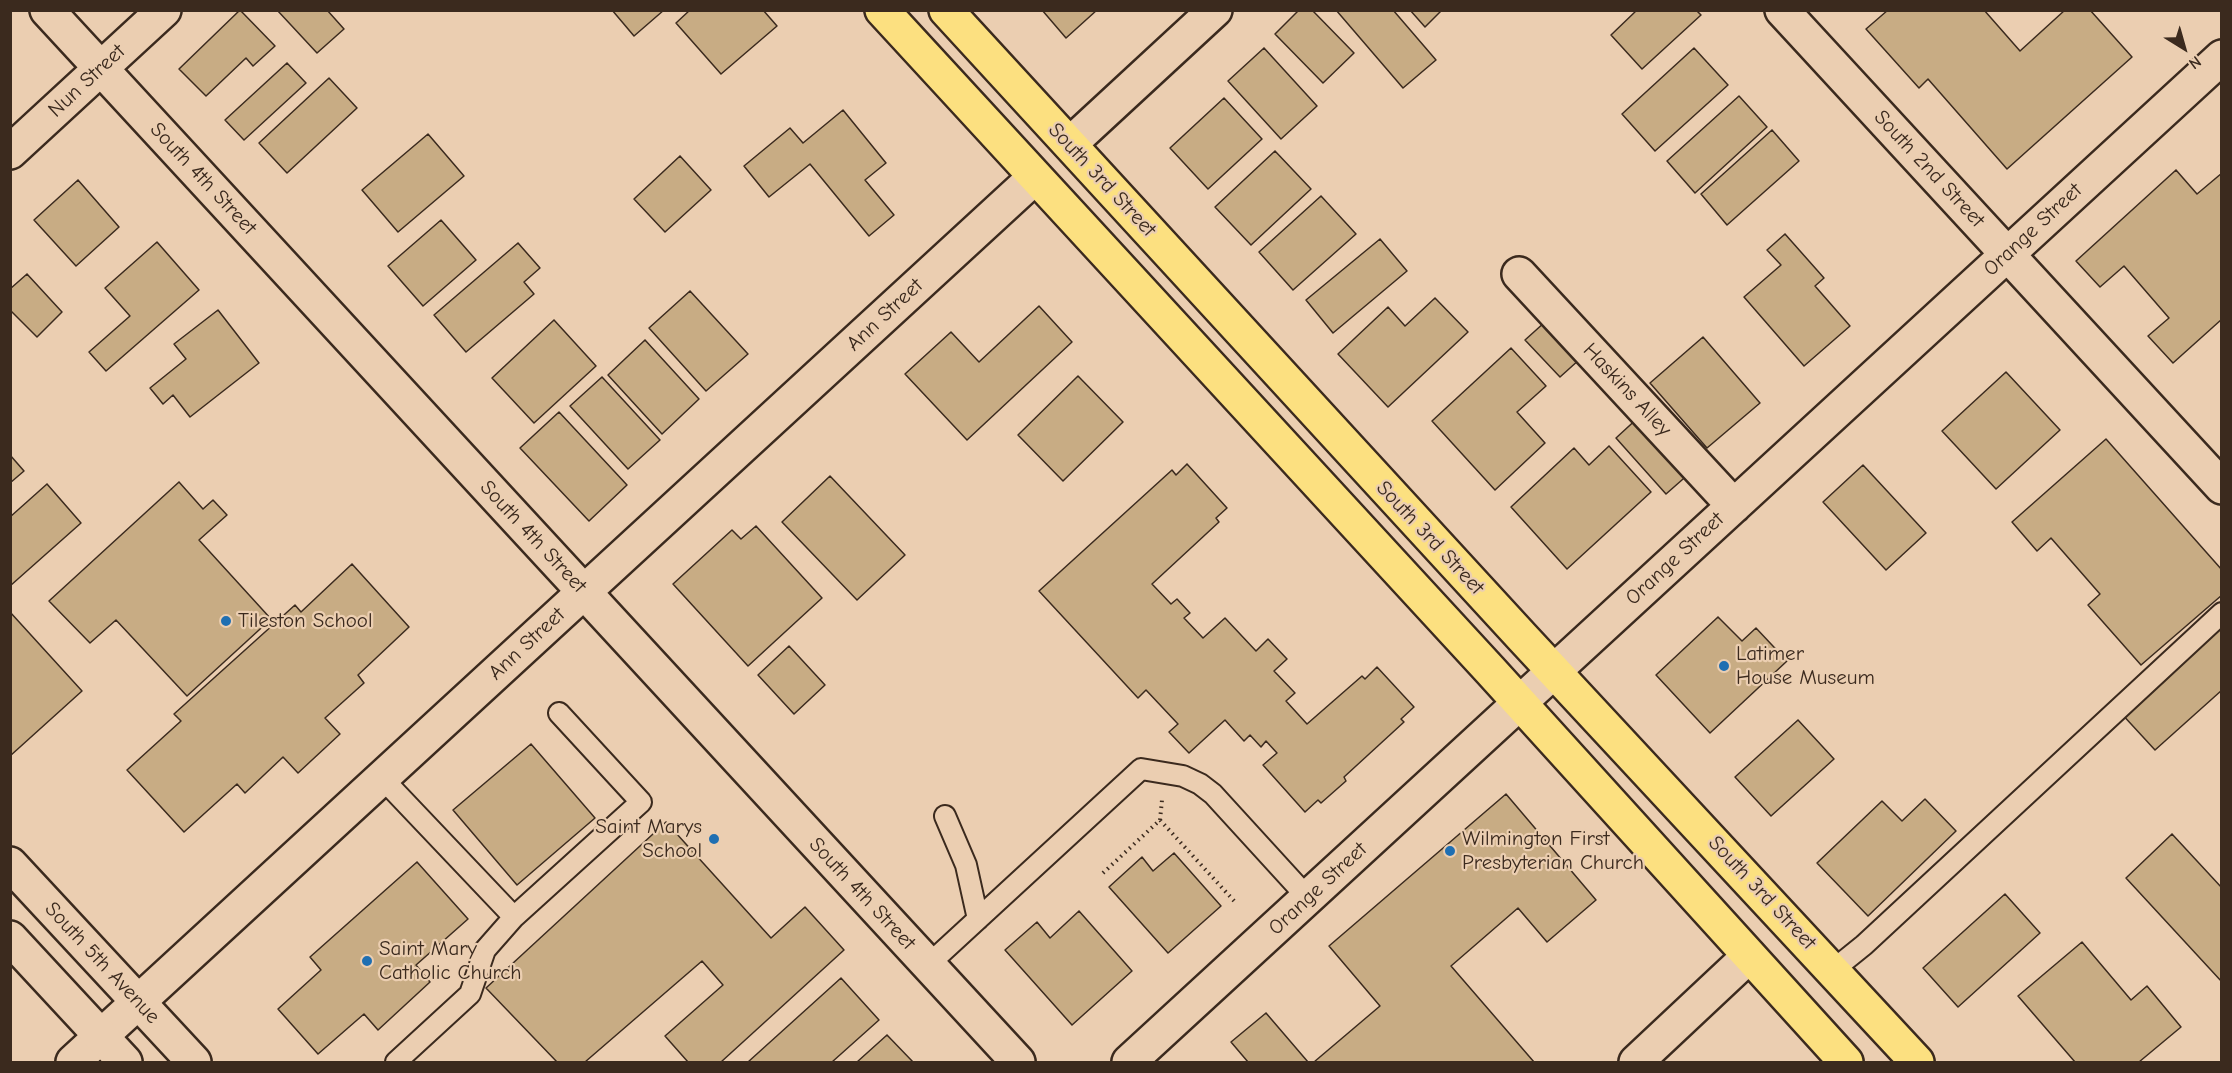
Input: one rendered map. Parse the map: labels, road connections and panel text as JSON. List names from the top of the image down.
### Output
{
  "streets": {
    "main road": ["South 3rd Street"],
    "street": [
      "Nun Street",
      "South 2nd Street",
      "South 4th Street",
      "Orange Street",
      "Ann Street",
      "Haskins Alley",
      "South 5th Avenue"
    ]
  },
  "crossings": [
    ["Nun Street", "South 4th Street"],
    ["South 2nd Street", "Orange Street"],
    ["South 4th Street", "Ann Street"],
    ["South 3rd Street", "Orange Street"],
    ["Orange Street", "Haskins Alley"],
    ["Ann Street", "South 5th Avenue"]
  ],
  "places": [
    "Tileston School",
    "Latimer House Museum",
    "Saint Marys School",
    "Wilmington First Presbyterian Church",
    "Saint Mary Catholic Church"
  ],
  "north": "bottom right"
}
